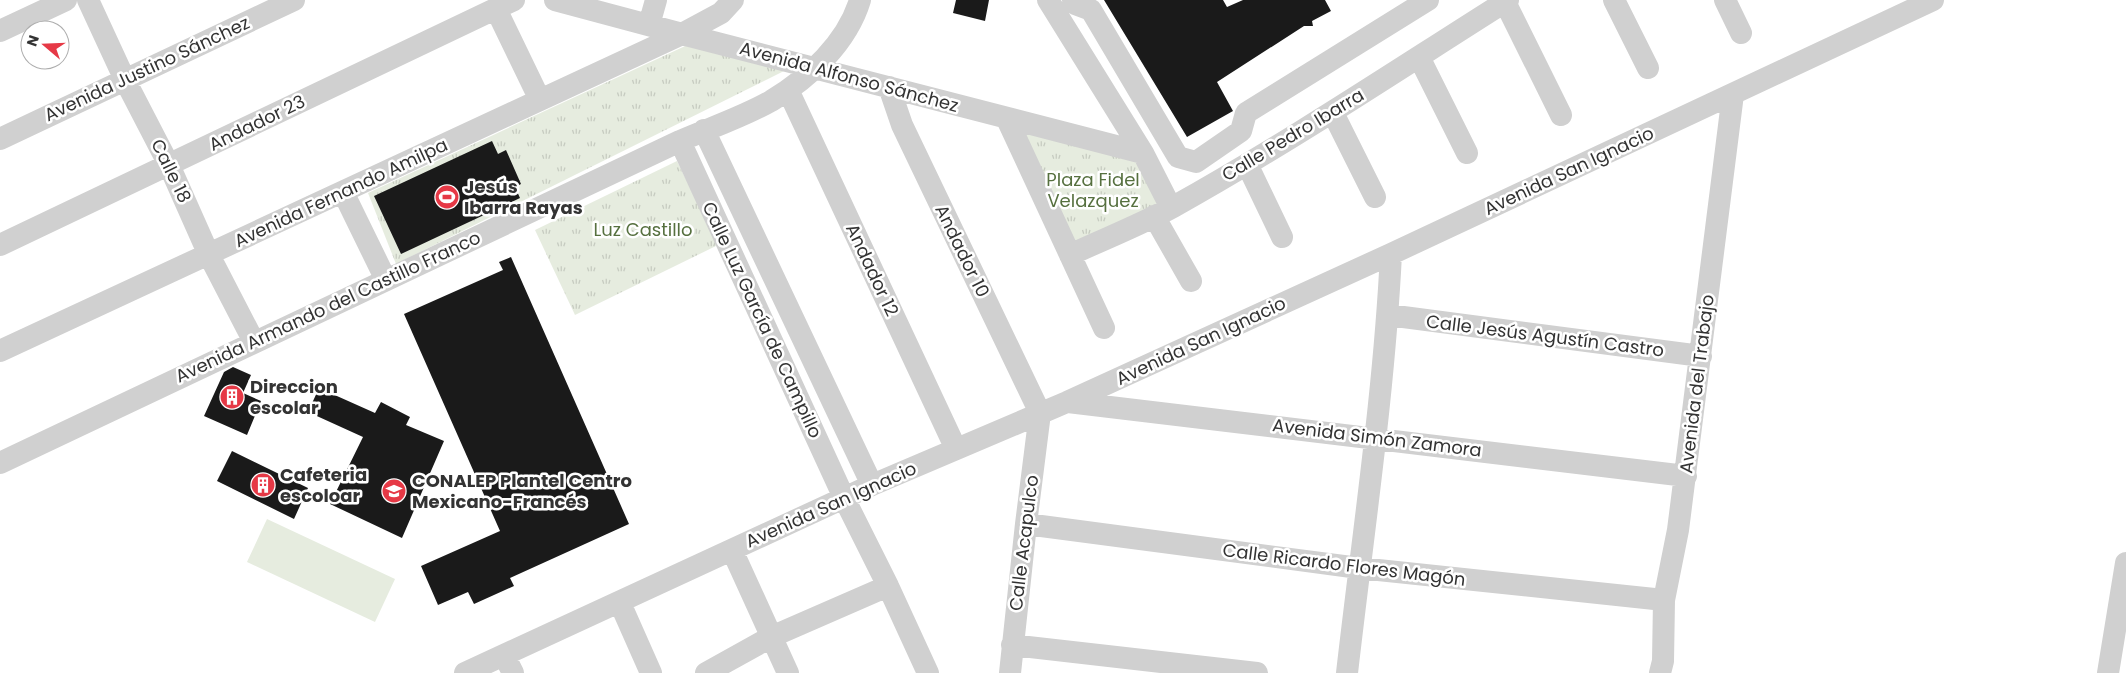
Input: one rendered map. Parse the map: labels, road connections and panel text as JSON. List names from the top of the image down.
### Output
{
  "streets": {
    "street": [
      "Avenida Justino Sánchez",
      "Avenida Alfonso Sánchez",
      "Andador 23",
      "Calle Pedro Ibarra",
      "Calle 18",
      "Avenida San Ignacio",
      "Avenida Fernando Amilpa",
      "Andador 10",
      "Andador 12",
      "Avenida Armando del Castillo Franco",
      "Calle Luz García de Campillo",
      "Calle Jesús Agustín Castro",
      "Avenida del Trabajo",
      "Avenida Simón Zamora",
      "Calle Acapulco",
      "Calle Ricardo Flores Magón"
    ]
  },
  "crossings": [
    ["Avenida Justino Sánchez", "Calle 18"],
    ["Avenida Alfonso Sánchez", "Avenida Fernando Amilpa"],
    ["Avenida Alfonso Sánchez", "Andador 10"],
    ["Avenida Alfonso Sánchez", "Avenida Armando del Castillo Franco"],
    ["Andador 23", "Calle 18"],
    ["Calle 18", "Avenida Fernando Amilpa"],
    ["Calle 18", "Avenida Armando del Castillo Franco"],
    ["Avenida San Ignacio", "Andador 10"],
    ["Avenida San Ignacio", "Andador 12"],
    ["Avenida San Ignacio", "Calle Luz García de Campillo"],
    ["Avenida San Ignacio", "Avenida del Trabajo"],
    ["Avenida San Ignacio", "Avenida Simón Zamora"],
    ["Avenida San Ignacio", "Calle Acapulco"],
    ["Andador 10", "Calle Acapulco"],
    ["Andador 12", "Avenida Armando del Castillo Franco"],
    ["Avenida Armando del Castillo Franco", "Calle Luz García de Campillo"],
    ["Calle Jesús Agustín Castro", "Avenida del Trabajo"],
    ["Avenida del Trabajo", "Avenida Simón Zamora"],
    ["Avenida del Trabajo", "Calle Ricardo Flores Magón"],
    ["Calle Acapulco", "Calle Ricardo Flores Magón"]
  ],
  "parks": ["Plaza Fidel Velazquez", "Luz Castillo"],
  "places": {
    "sports": ["Jesús Ibarra Rayas"],
    "building": ["Direccion escolar", "Cafeteria escoloar"],
    "school or university": ["CONALEP Plantel Centro Mexicano-Francés"]
  },
  "north": "left"
}
